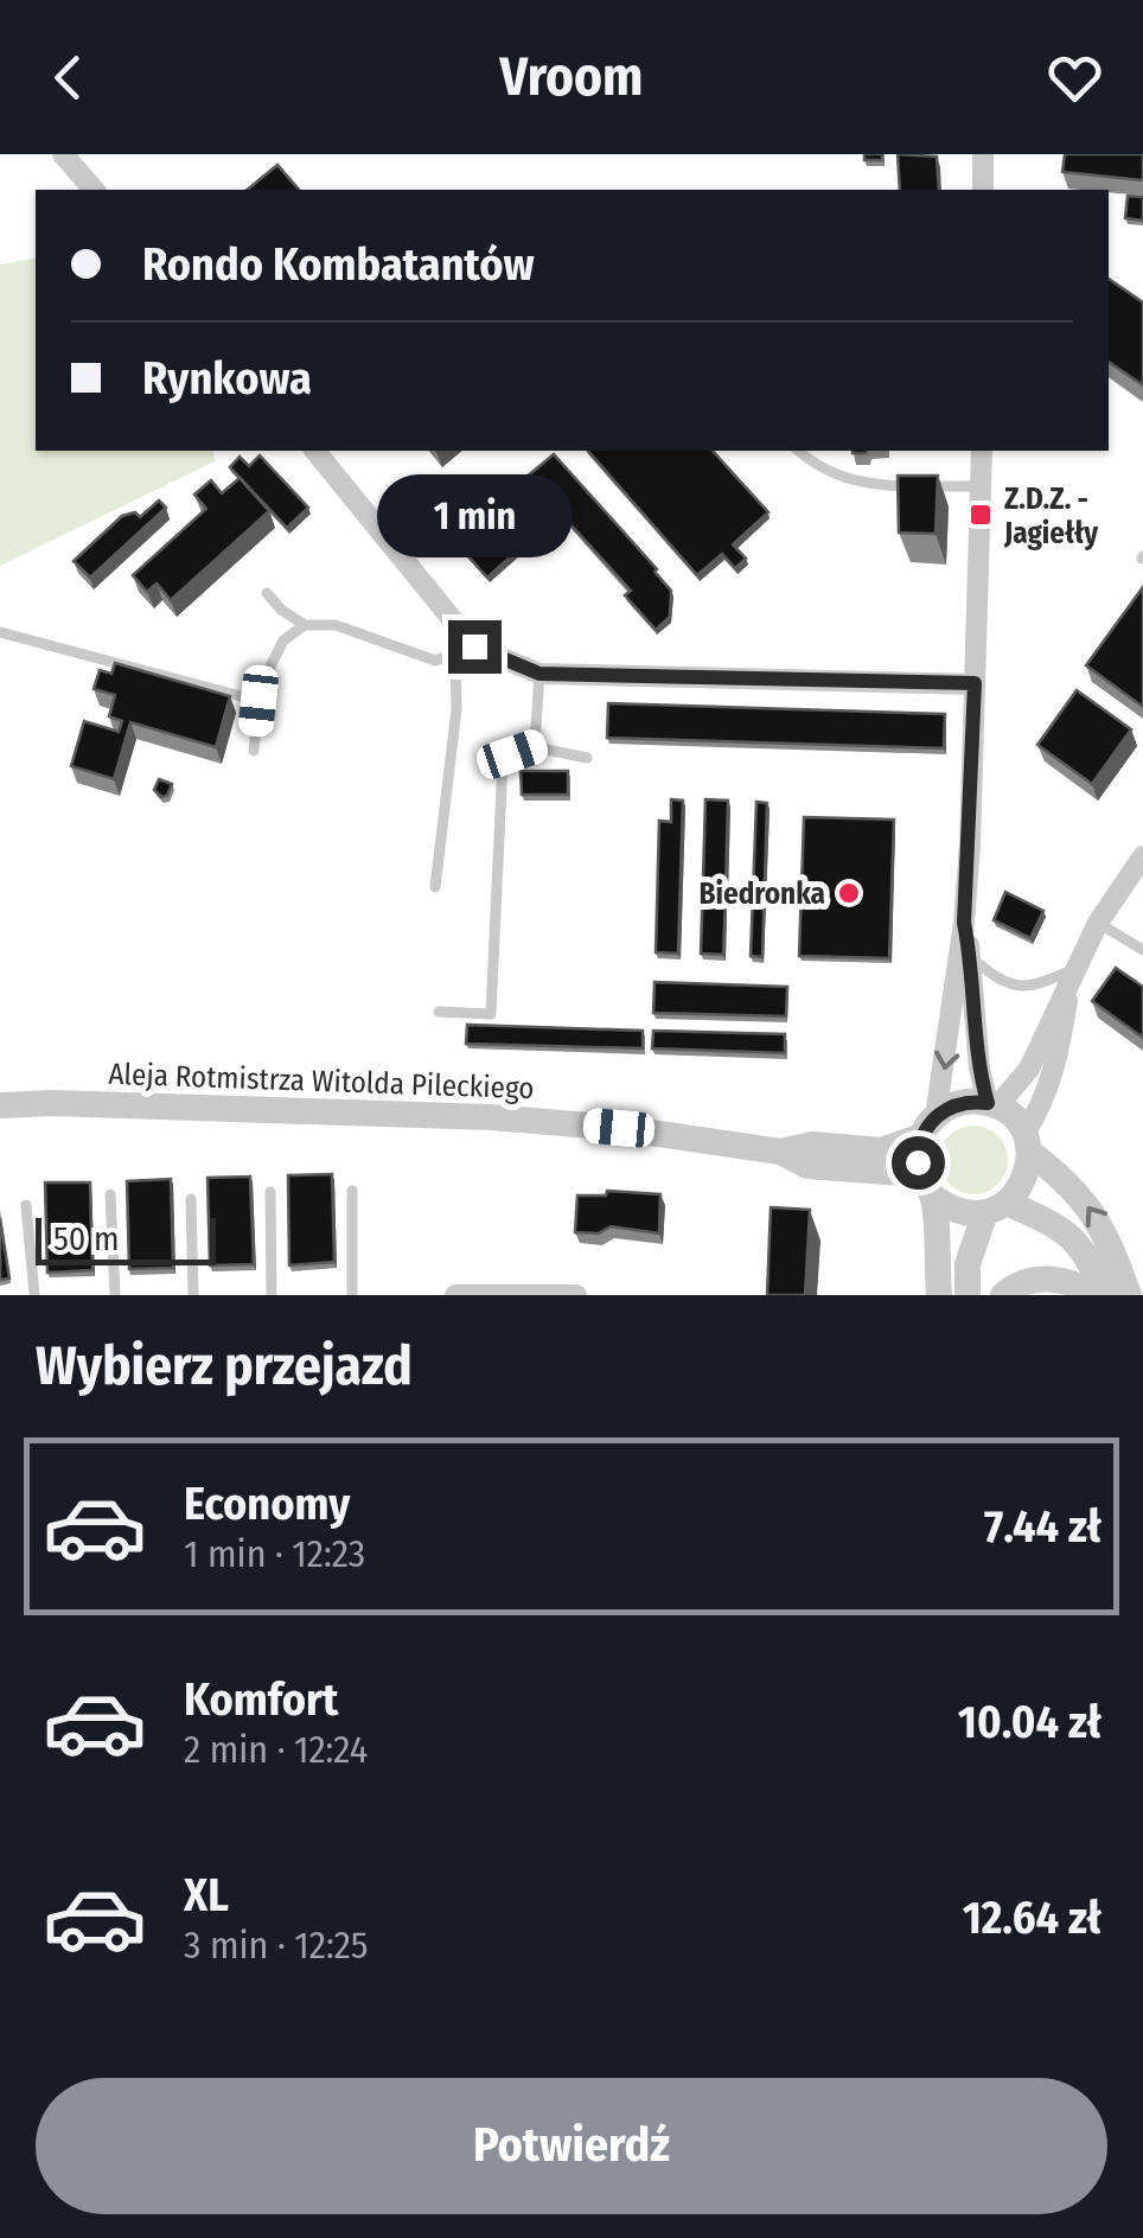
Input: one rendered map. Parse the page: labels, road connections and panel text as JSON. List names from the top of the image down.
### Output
{
  "streets": {
    "street": ["Aleja Rotmistrza Witolda Pileckiego"]
  },
  "places": {
    "transit": ["Z.D.Z. - Jagiełły"],
    "other": ["Biedronka"]
  },
  "scale_bar": "50 m",
  "page": {
    "header": "Vroom",
    "banner": ["Rondo Kombatantów", "Rynkowa"],
    "bubble": "1 min",
    "scale": "50 m",
    "heading": "Wybierz przejazd",
    "list": [
      {
        "name": "Economy",
        "note": "1 min · 12:23",
        "value": "7.44 zł"
      },
      {
        "name": "Komfort",
        "note": "2 min · 12:24",
        "value": "10.04 zł"
      },
      {
        "name": "XL",
        "note": "3 min · 12:25",
        "value": "12.64 zł"
      }
    ],
    "buttons": "Potwierdź"
  }
}
